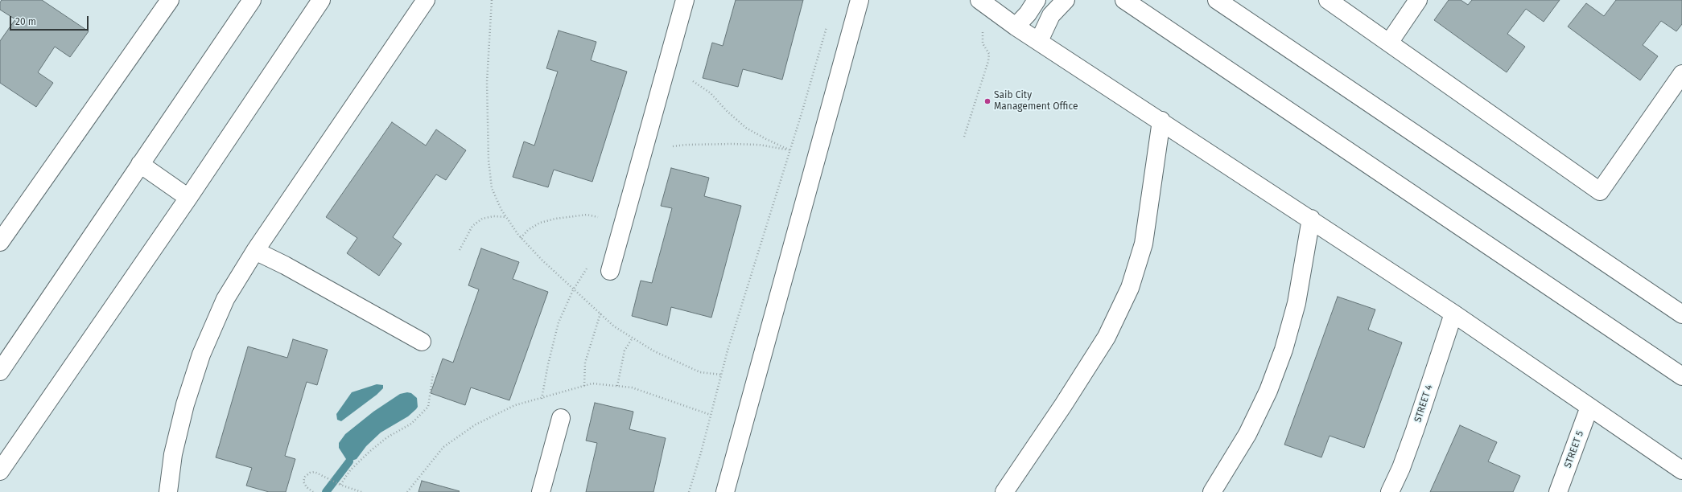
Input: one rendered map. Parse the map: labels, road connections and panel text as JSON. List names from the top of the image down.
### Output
{
  "streets": {
    "street": ["STREET 4", "STREET 5"]
  },
  "places": ["Saib City Management Office"],
  "scale_bar": "20 m"
}
